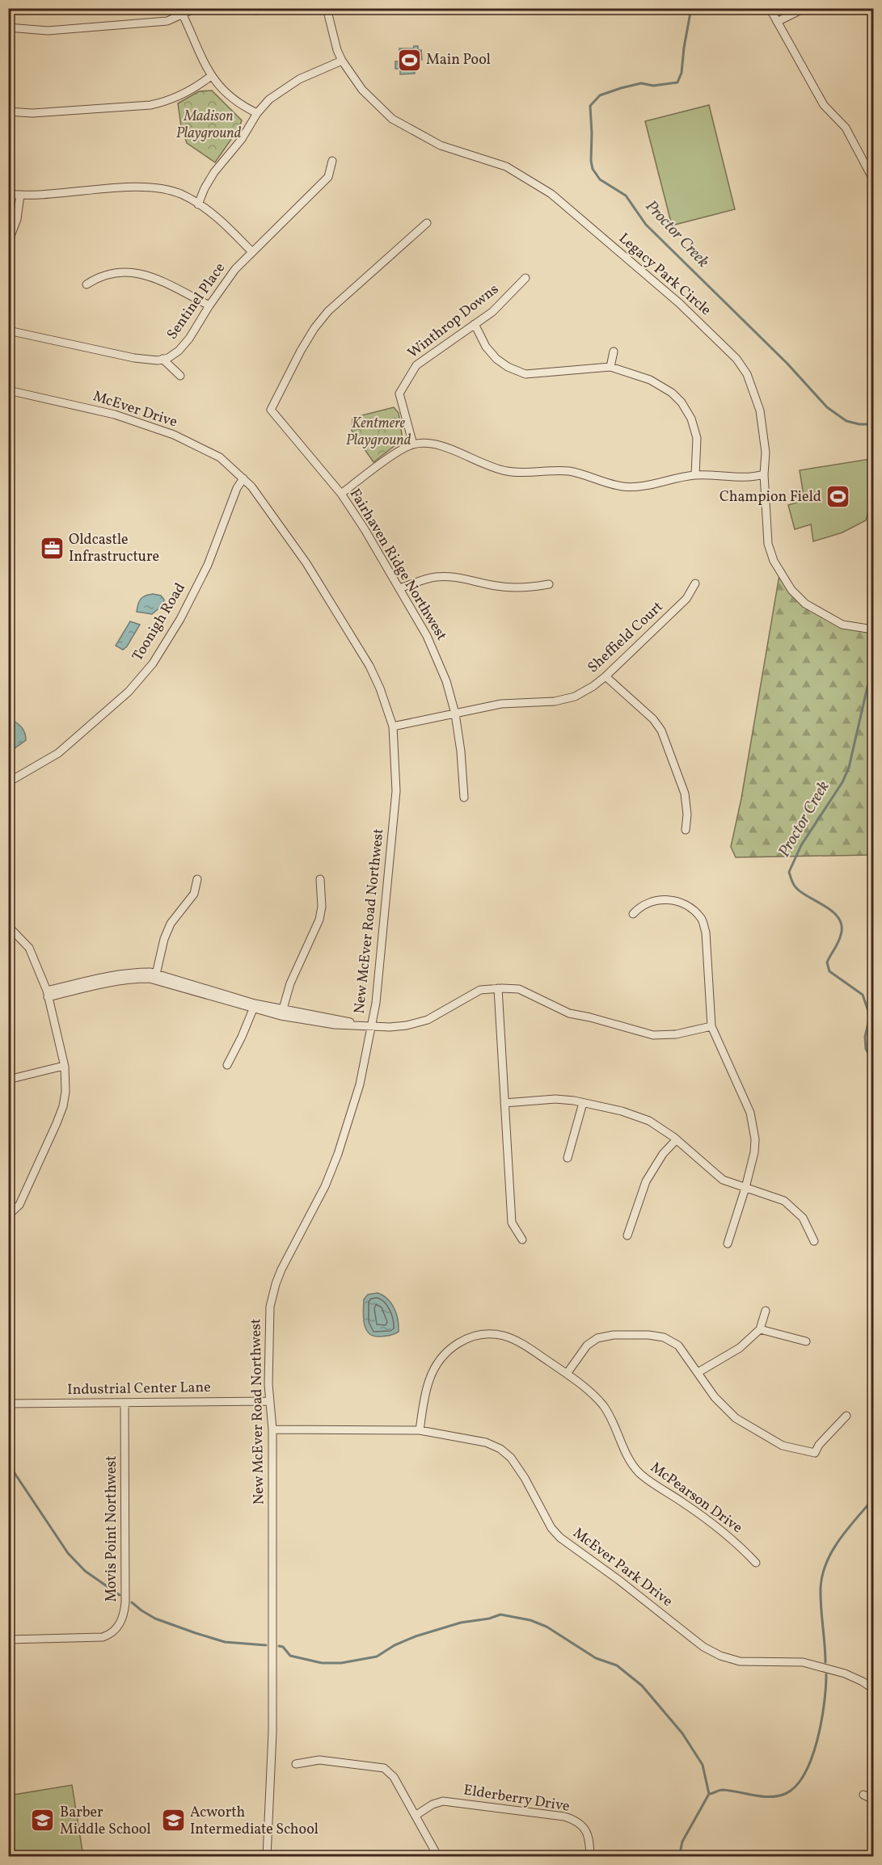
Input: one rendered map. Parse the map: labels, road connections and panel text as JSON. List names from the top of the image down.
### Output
{
  "streets": {
    "street": [
      "Legacy Park Circle",
      "Sentinel Place",
      "Winthrop Downs",
      "McEver Drive",
      "Fairhaven Ridge Northwest",
      "Toonigh Road",
      "Sheffield Court",
      "New McEver Road Northwest",
      "Industrial Center Lane",
      "McPearson Drive",
      "Movis Point Northwest",
      "McEver Park Drive",
      "Elderberry Drive"
    ]
  },
  "crossings": [
    ["McEver Drive", "Toonigh Road"],
    ["McEver Drive", "New McEver Road Northwest"],
    ["Fairhaven Ridge Northwest", "Sheffield Court"],
    ["Toonigh Road", "New McEver Road Northwest"],
    ["Sheffield Court", "New McEver Road Northwest"],
    ["New McEver Road Northwest", "Industrial Center Lane"],
    ["New McEver Road Northwest", "McEver Park Drive"],
    ["Industrial Center Lane", "Movis Point Northwest"],
    ["McPearson Drive", "McEver Park Drive"]
  ],
  "water": ["Proctor Creek"],
  "parks": ["Madison Playground", "Kentmere Playground"],
  "places": {
    "sports": ["Main Pool", "Champion Field"],
    "office": ["Oldcastle Infrastructure"],
    "school or university": ["Barber Middle School", "Acworth Intermediate School"]
  }
}
